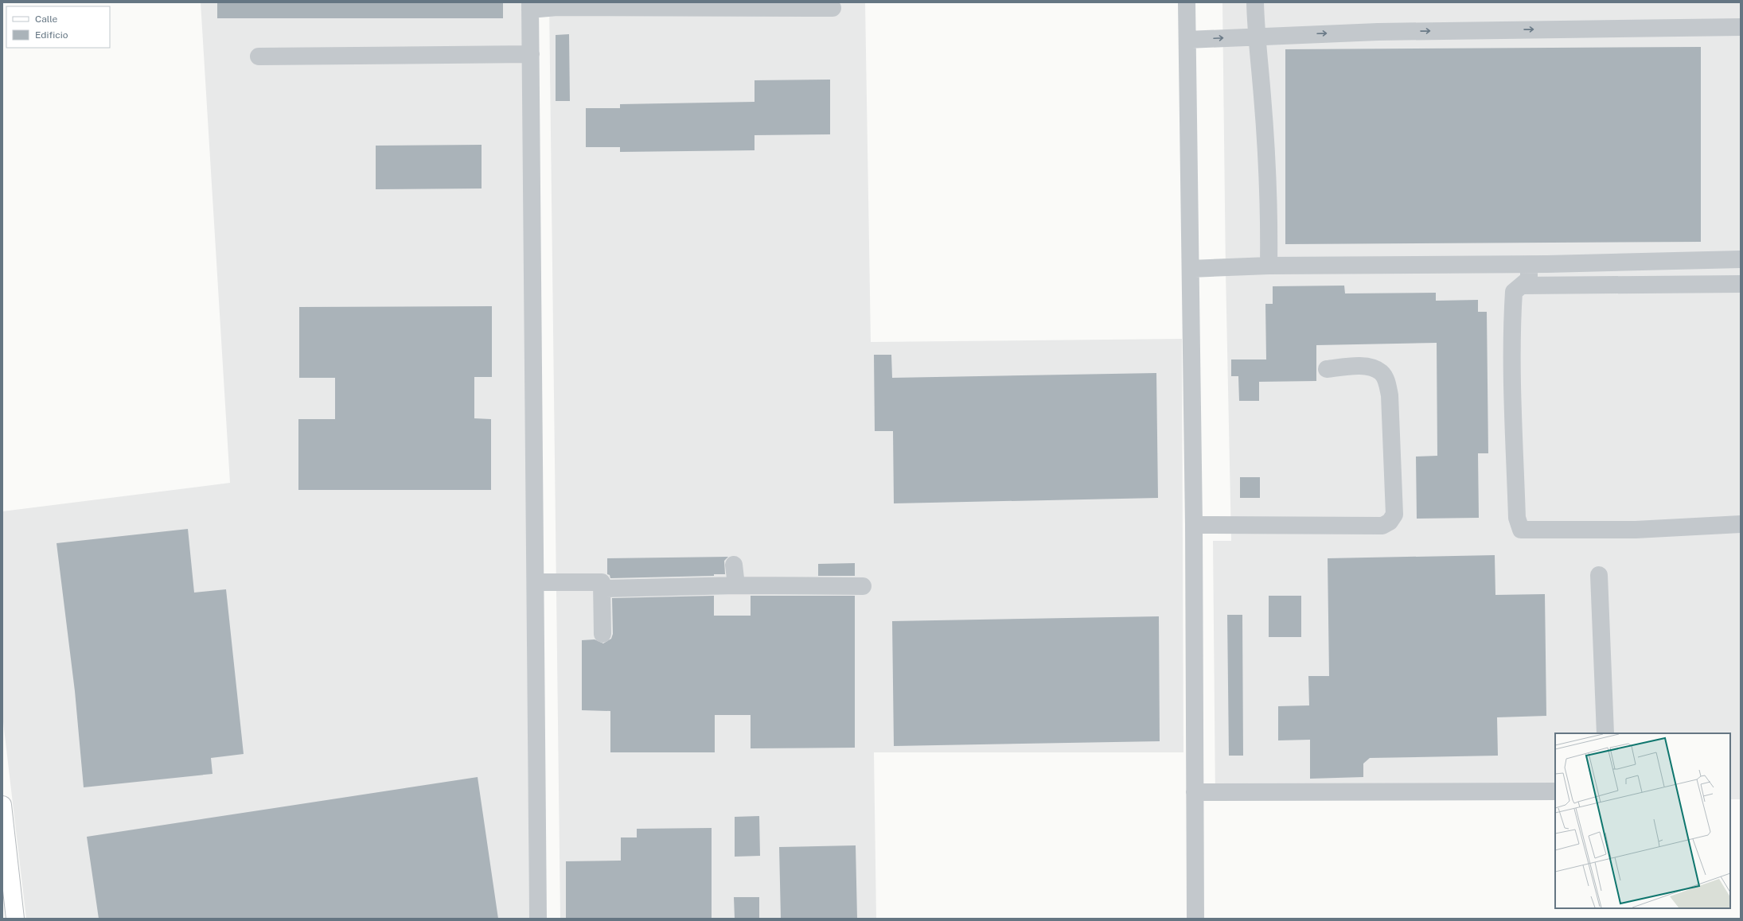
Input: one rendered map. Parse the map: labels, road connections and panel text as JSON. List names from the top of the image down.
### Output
{
  "legend": ["Calle", "Edificio"]
}
